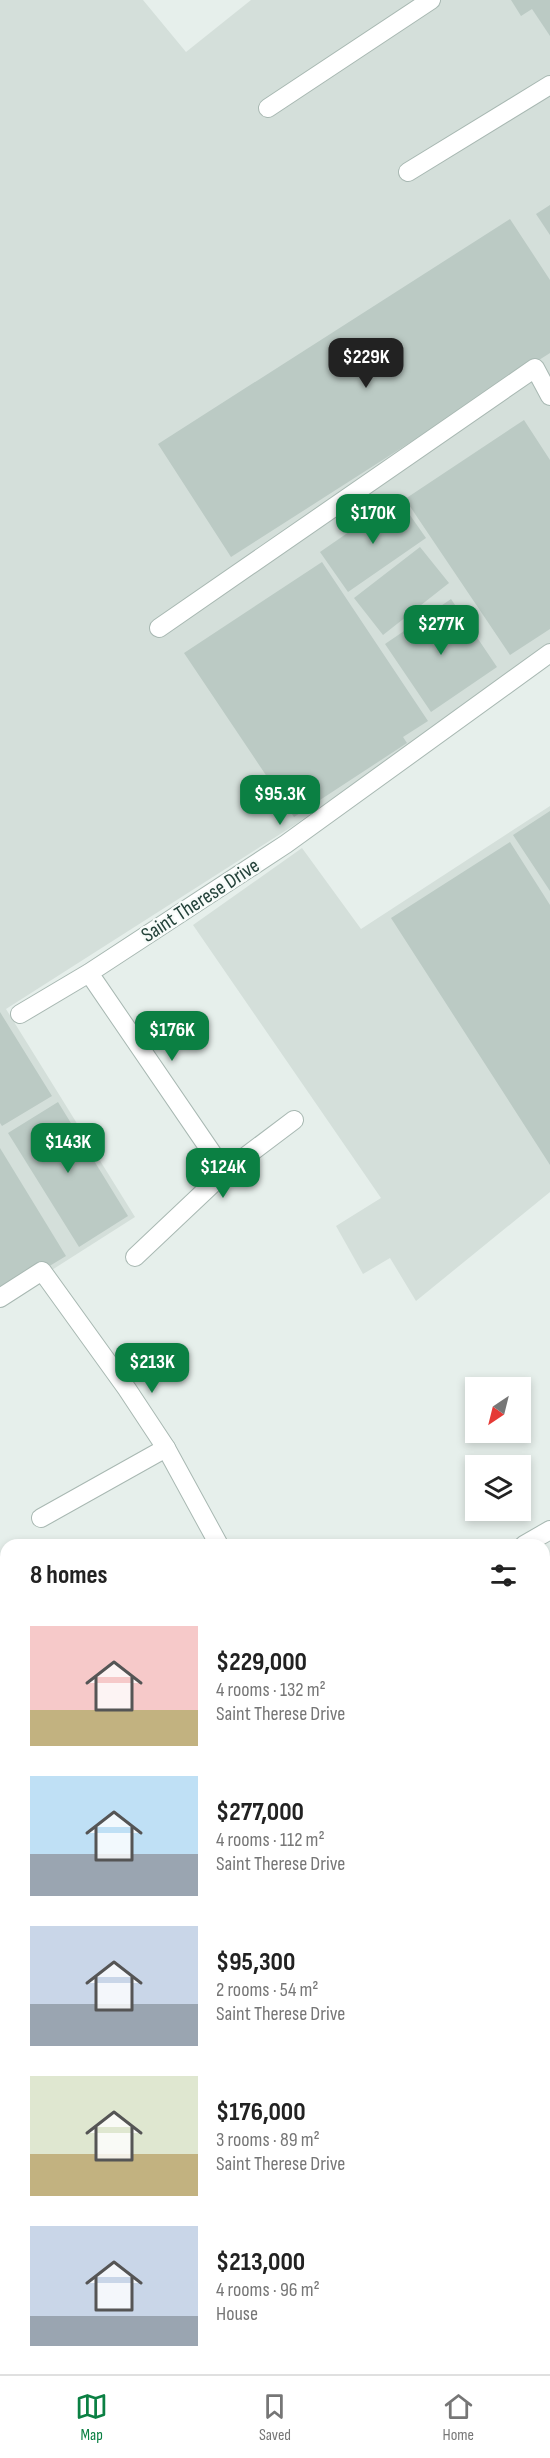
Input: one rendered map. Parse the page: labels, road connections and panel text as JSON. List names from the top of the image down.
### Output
{
  "streets": {
    "street": ["Saint Therese Drive"]
  },
  "north": "bottom left",
  "page": {
    "price": [
      "$229K",
      "$170K",
      "$277K",
      "$95.3K",
      "$176K",
      "$143K",
      "$124K",
      "$213K"
    ],
    "heading": "8 homes",
    "list": [
      {
        "name": "$229,000",
        "note": "4 rooms · 132 m² · Saint Therese Drive"
      },
      {
        "name": "$277,000",
        "note": "4 rooms · 112 m² · Saint Therese Drive"
      },
      {
        "name": "$95,300",
        "note": "2 rooms · 54 m² · Saint Therese Drive"
      },
      {
        "name": "$176,000",
        "note": "3 rooms · 89 m² · Saint Therese Drive"
      },
      {
        "name": "$213,000",
        "note": "4 rooms · 96 m² · House"
      }
    ],
    "tabs": ["Map", "Saved", "Home"]
  }
}
